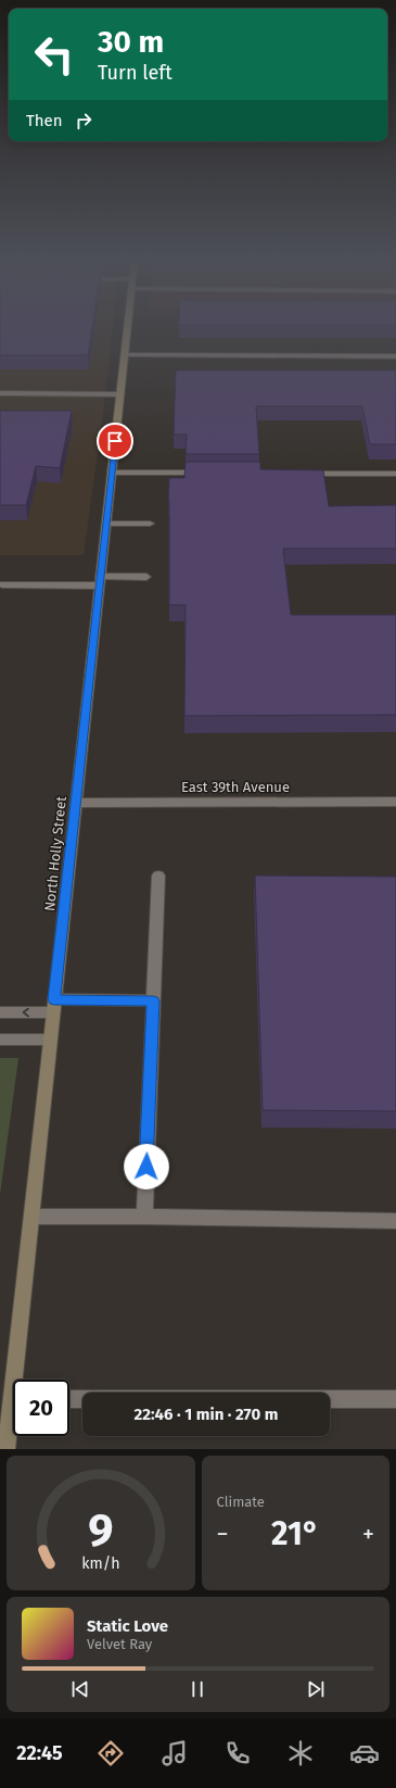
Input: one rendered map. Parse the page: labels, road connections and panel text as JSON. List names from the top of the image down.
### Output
{
  "streets": {
    "street": ["East 39th Avenue", "North Holly Street"]
  },
  "crossings": [
    ["East 39th Avenue", "North Holly Street"]
  ],
  "page": {
    "turn": ["30 m", "Turn left"],
    "then": "Then",
    "limit": "20",
    "trip": "22:46 · 1 min · 270 m",
    "tile": "Climate",
    "heat": ["−", "21°", "+"],
    "song": ["Static Love", "Velvet Ray"],
    "tabs": "22:45",
    "gauge": ["9", "km/h"]
  }
}
